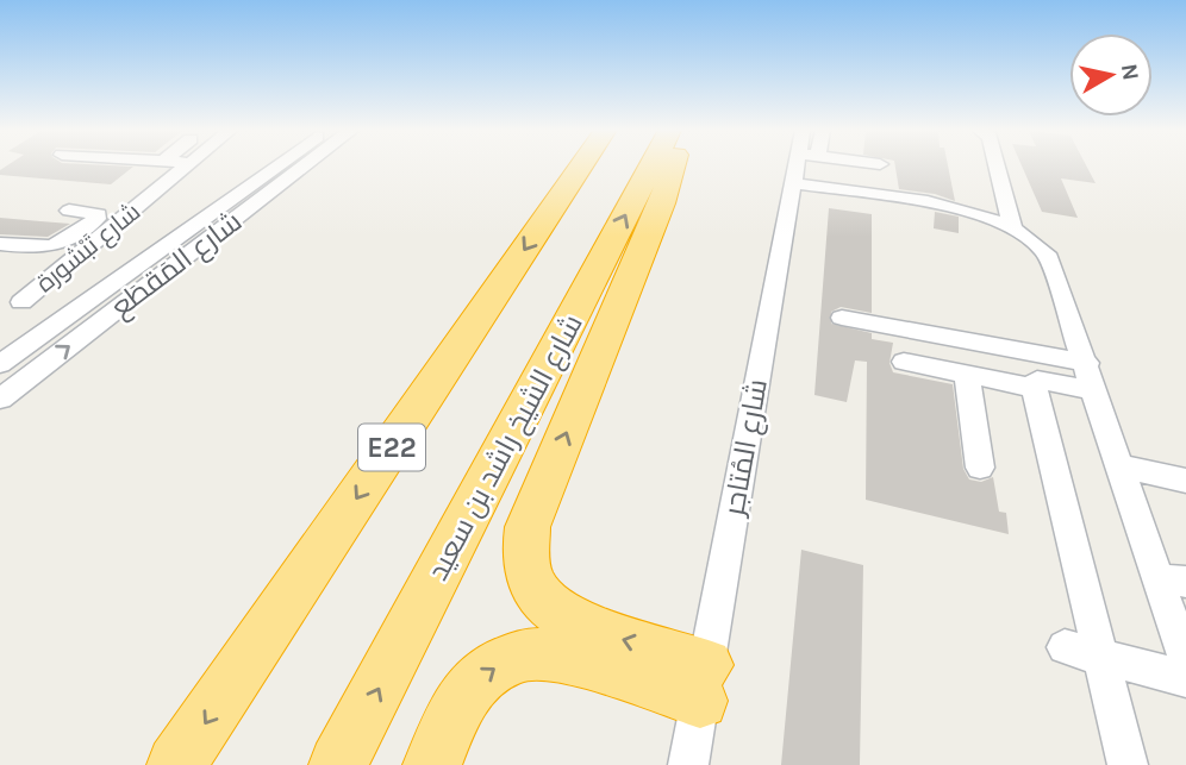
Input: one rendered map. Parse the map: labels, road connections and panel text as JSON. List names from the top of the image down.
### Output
{
  "streets": {
    "highway": ["E22", "شارع الشيخ راشد بن سعيد"],
    "street": ["شارع تَبْشورة", "شارع المَقطَع", "شارع المُتاجر"]
  },
  "north": "right"
}
